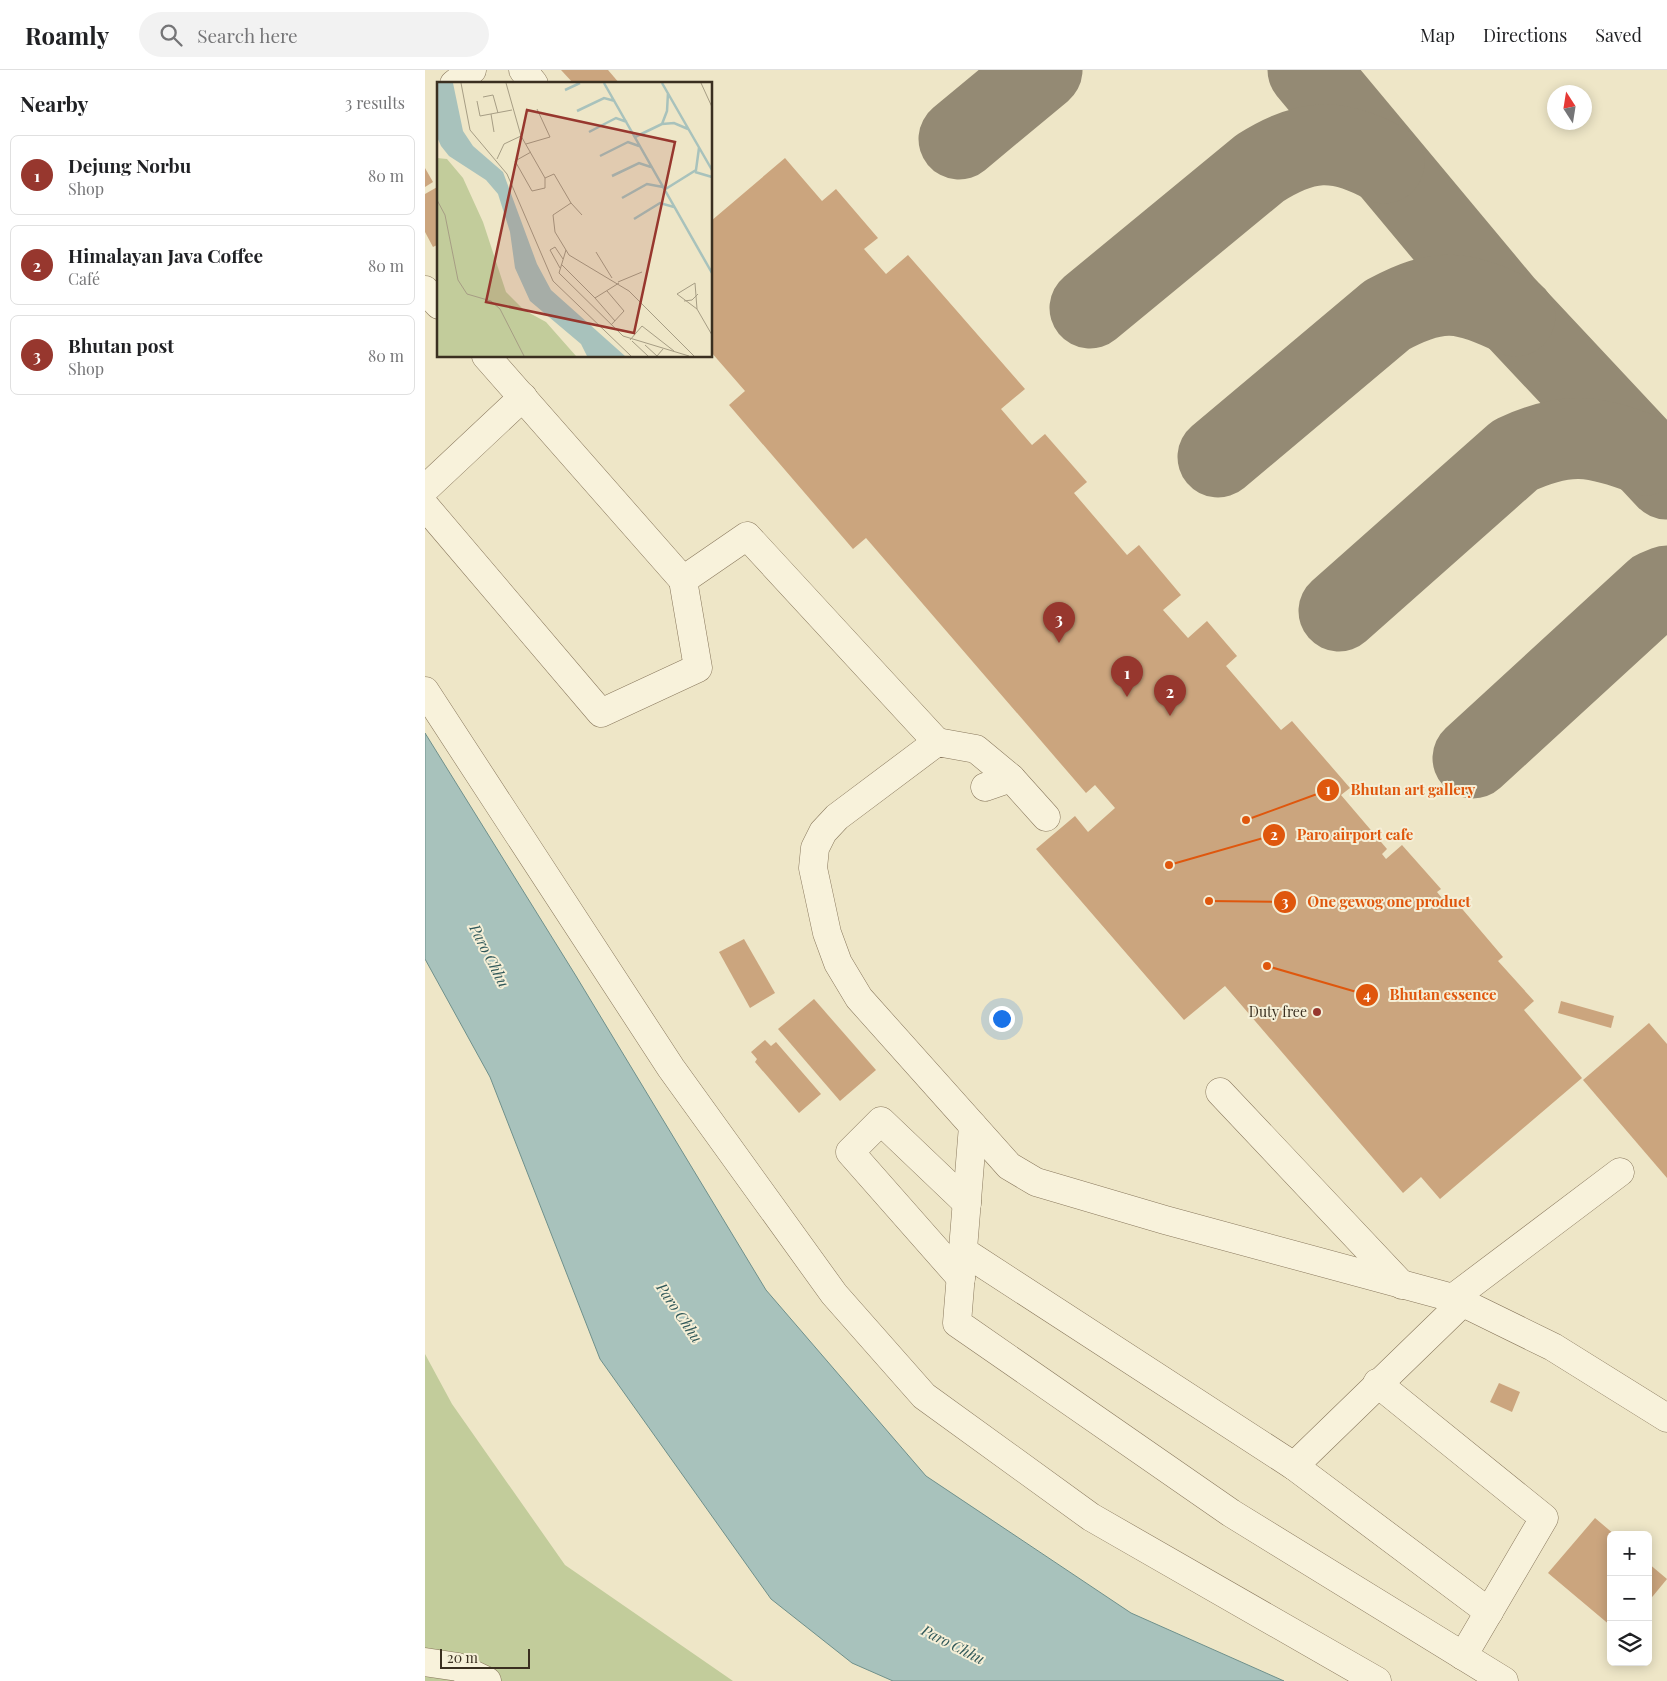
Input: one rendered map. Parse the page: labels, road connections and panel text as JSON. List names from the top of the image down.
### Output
{
  "water": ["Paro Chhu"],
  "places": [
    "Bhutan art gallery",
    "Paro airport cafe",
    "One gewog one product",
    "Bhutan essence",
    "Duty free"
  ],
  "scale_bar": "20 m",
  "north": "top",
  "page": {
    "header": "Roamly",
    "search": "Search here",
    "nav": ["Map", "Directions", "Saved"],
    "heading": ["Nearby", "3 results"],
    "list": [
      {
        "mark": "1",
        "name": "Dejung Norbu",
        "note": "Shop",
        "value": "80 m"
      },
      {
        "mark": "2",
        "name": "Himalayan Java Coffee",
        "note": "Café",
        "value": "80 m"
      },
      {
        "mark": "3",
        "name": "Bhutan post",
        "note": "Shop",
        "value": "80 m"
      }
    ],
    "pins": ["3", "1", "2"],
    "map_buttons": ["+", "−"],
    "scale": "20 m"
  }
}
